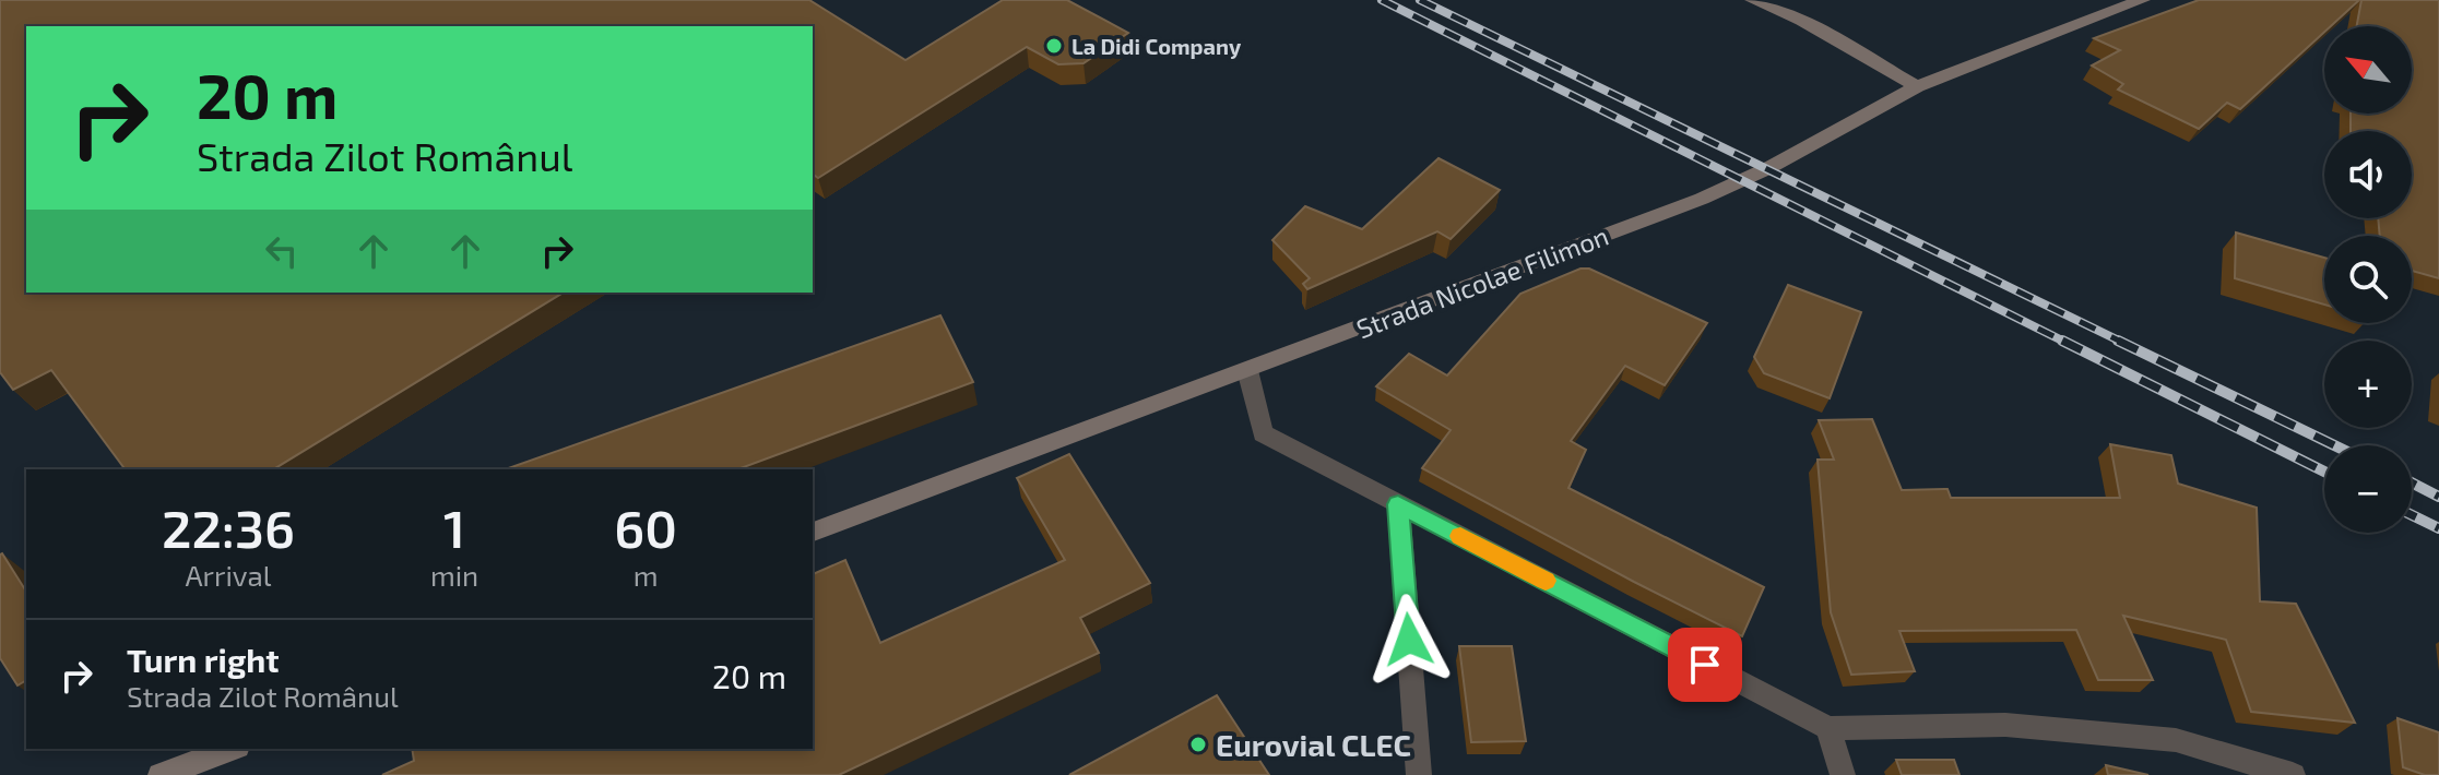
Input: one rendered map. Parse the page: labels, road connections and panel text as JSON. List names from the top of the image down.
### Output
{
  "streets": {
    "street": ["Strada Nicolae Filimon"]
  },
  "places": ["La Didi Company", "Eurovial CLEC"],
  "north": "top left",
  "page": {
    "map_buttons": ["+", "−"],
    "turn": ["20 m", "Strada Zilot Românul"],
    "eta": [
      "22:36",
      "Arrival",
      "1",
      "min",
      "60",
      "m"
    ],
    "list": [
      {
        "name": "Turn right",
        "note": "Strada Zilot Românul",
        "value": "20 m"
      }
    ]
  }
}
